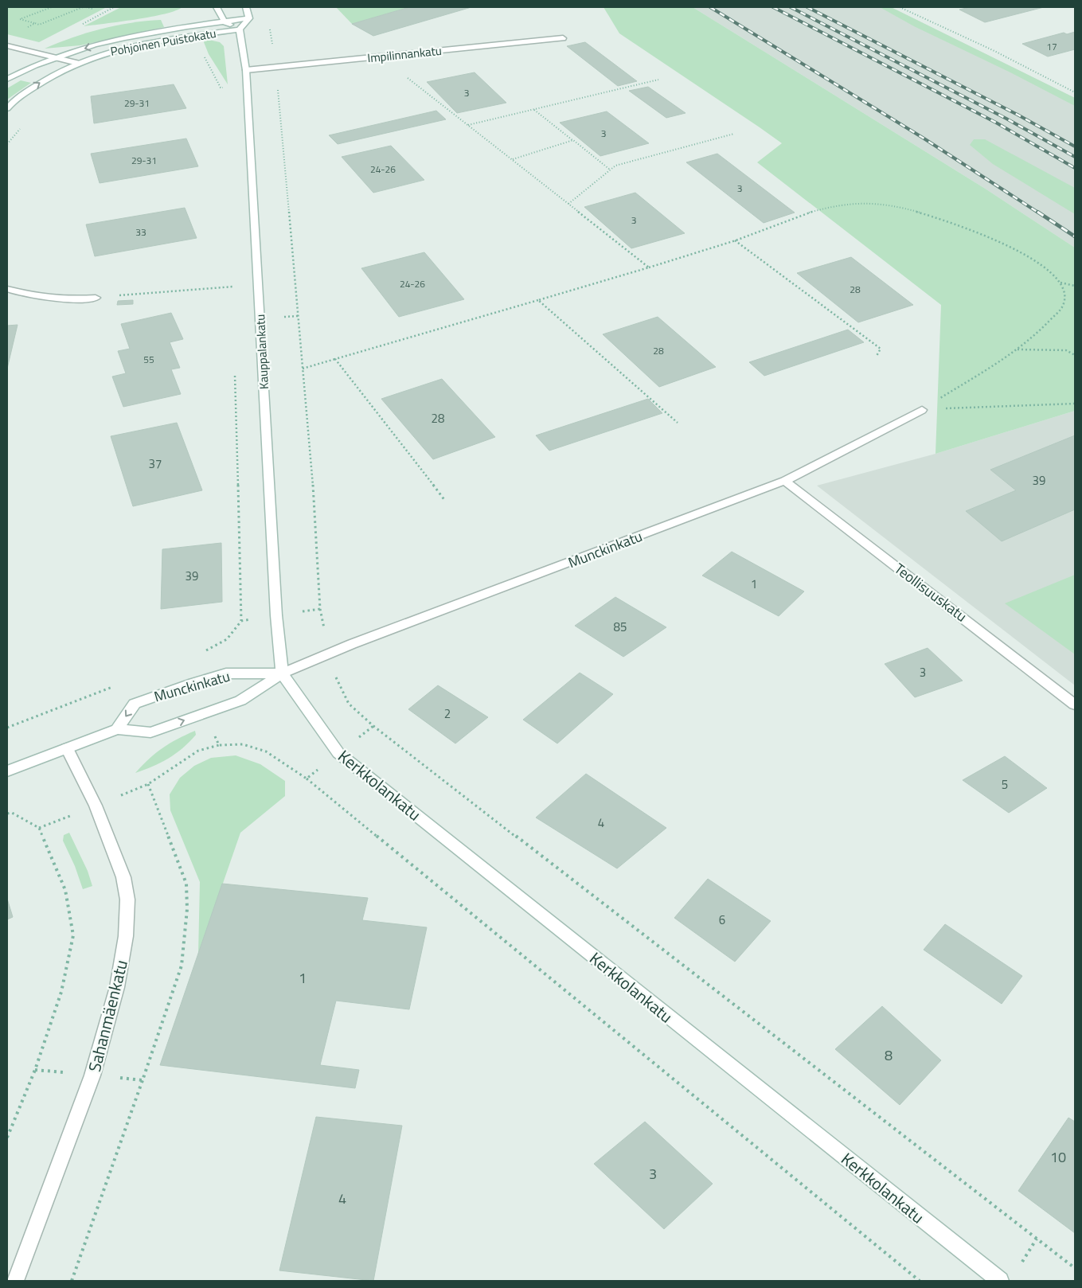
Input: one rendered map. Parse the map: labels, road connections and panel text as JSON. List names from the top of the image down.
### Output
{
  "streets": {
    "street": [
      "Pohjoinen Puistokatu",
      "Impilinnankatu",
      "Kauppalankatu",
      "Munckinkatu",
      "Teollisuuskatu",
      "Kerkkolankatu",
      "Sahanmäenkatu"
    ]
  },
  "crossings": [
    ["Pohjoinen Puistokatu", "Kauppalankatu"],
    ["Impilinnankatu", "Kauppalankatu"],
    ["Kauppalankatu", "Munckinkatu"],
    ["Kauppalankatu", "Kerkkolankatu"],
    ["Munckinkatu", "Teollisuuskatu"],
    ["Munckinkatu", "Kerkkolankatu"],
    ["Munckinkatu", "Sahanmäenkatu"]
  ],
  "house_numbers": [
    "17",
    "3",
    "29-31",
    "3",
    "29-31",
    "24-26",
    "3",
    "3",
    "33",
    "24-26",
    "28",
    "28",
    "55",
    "28",
    "37",
    "39",
    "39",
    "1",
    "85",
    "3",
    "2",
    "5",
    "4",
    "6",
    "1",
    "8",
    "10",
    "3",
    "4"
  ]
}
